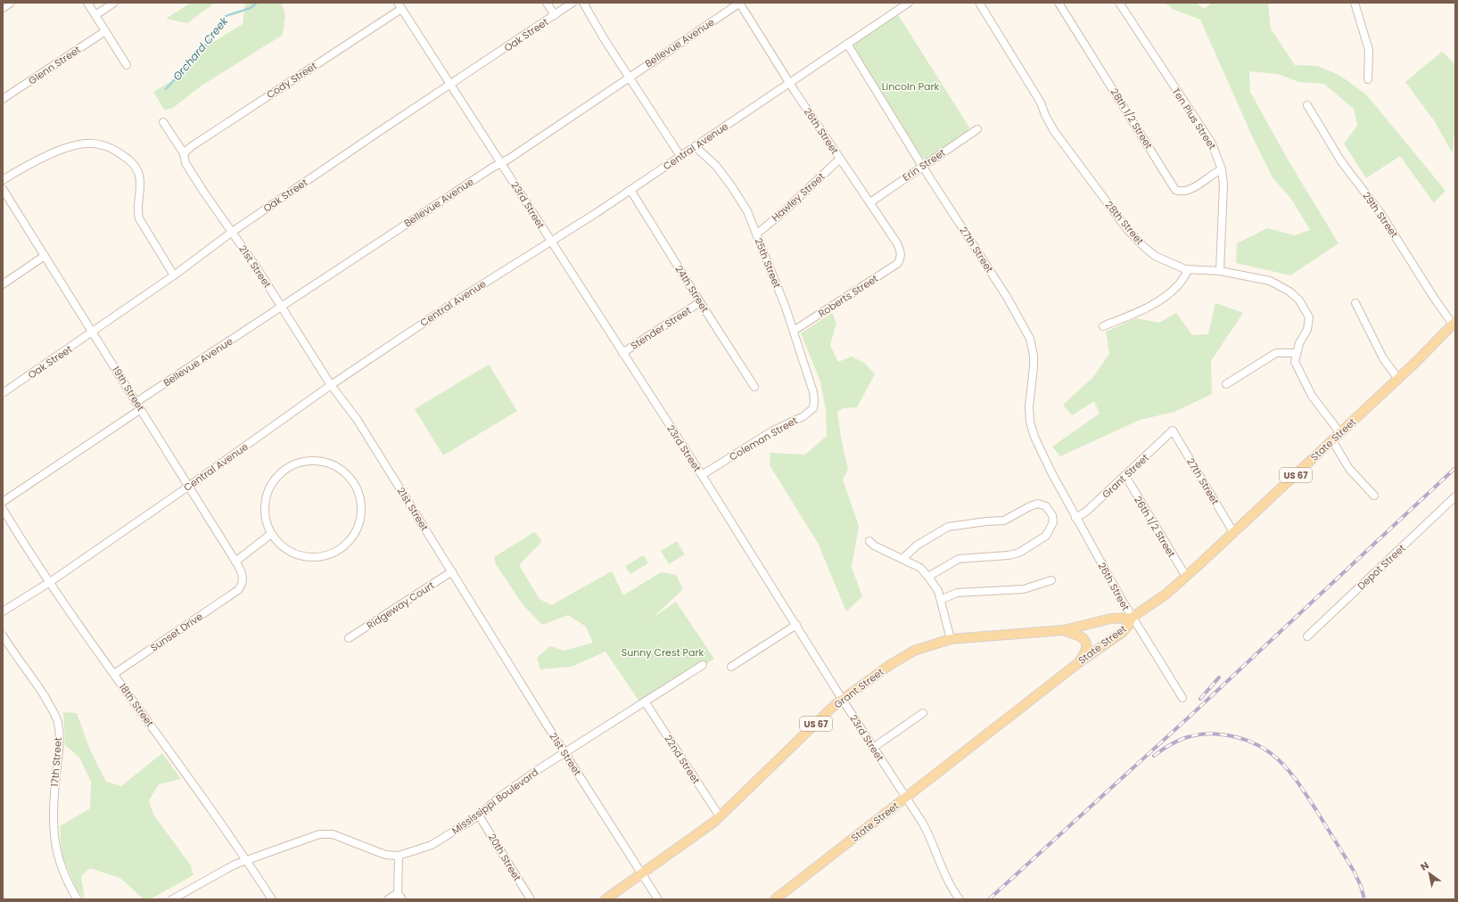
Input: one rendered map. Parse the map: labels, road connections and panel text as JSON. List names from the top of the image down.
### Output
{
  "streets": {
    "main road": ["State Street", "US 67", "Grant Street"],
    "street": [
      "Oak Street",
      "Bellevue Avenue",
      "Glenn Street",
      "Cody Street",
      "28th 1/2 Street",
      "Ten Plus Street",
      "26th Street",
      "Central Avenue",
      "Erin Street",
      "Hawley Street",
      "23rd Street",
      "29th Street",
      "28th Street",
      "27th Street",
      "25th Street",
      "21st Street",
      "24th Street",
      "Roberts Street",
      "Stender Street",
      "19th Street",
      "Coleman Street",
      "26th 1/2 Street",
      "Depot Street",
      "Ridgeway Court",
      "Sunset Drive",
      "18th Street",
      "22nd Street",
      "17th Street",
      "Mississippi Boulevard",
      "20th Street"
    ]
  },
  "crossings": [
    ["Oak Street", "23rd Street"],
    ["Oak Street", "21st Street"],
    ["Oak Street", "19th Street"],
    ["Bellevue Avenue", "26th Street"],
    ["Bellevue Avenue", "23rd Street"],
    ["Bellevue Avenue", "21st Street"],
    ["Bellevue Avenue", "19th Street"],
    ["Cody Street", "23rd Street"],
    ["Cody Street", "21st Street"],
    ["28th 1/2 Street", "Ten Plus Street"],
    ["Ten Plus Street", "28th Street"],
    ["26th Street", "Central Avenue"],
    ["26th Street", "Erin Street"],
    ["26th Street", "Hawley Street"],
    ["26th Street", "27th Street"],
    ["26th Street", "Roberts Street"],
    ["26th Street", "State Street"],
    ["26th Street", "Grant Street"],
    ["Central Avenue", "23rd Street"],
    ["Central Avenue", "27th Street"],
    ["Central Avenue", "25th Street"],
    ["Central Avenue", "21st Street"],
    ["Central Avenue", "24th Street"],
    ["Central Avenue", "19th Street"],
    ["Central Avenue", "18th Street"],
    ["Erin Street", "27th Street"],
    ["Hawley Street", "25th Street"],
    ["23rd Street", "Stender Street"],
    ["23rd Street", "Coleman Street"],
    ["23rd Street", "State Street"],
    ["23rd Street", "Grant Street"],
    ["29th Street", "State Street"],
    ["28th Street", "State Street"],
    ["27th Street", "State Street"],
    ["27th Street", "Grant Street"],
    ["25th Street", "Roberts Street"],
    ["25th Street", "Coleman Street"],
    ["21st Street", "Grant Street"],
    ["21st Street", "Ridgeway Court"],
    ["21st Street", "Mississippi Boulevard"],
    ["24th Street", "Stender Street"],
    ["19th Street", "Sunset Drive"],
    ["State Street", "Grant Street"],
    ["State Street", "26th 1/2 Street"],
    ["Grant Street", "26th 1/2 Street"],
    ["Grant Street", "22nd Street"],
    ["Sunset Drive", "18th Street"],
    ["18th Street", "Mississippi Boulevard"],
    ["22nd Street", "Mississippi Boulevard"],
    ["Mississippi Boulevard", "20th Street"]
  ],
  "water": ["Orchard Creek"],
  "parks": ["Lincoln Park", "Sunny Crest Park"],
  "north": "top left"
}
